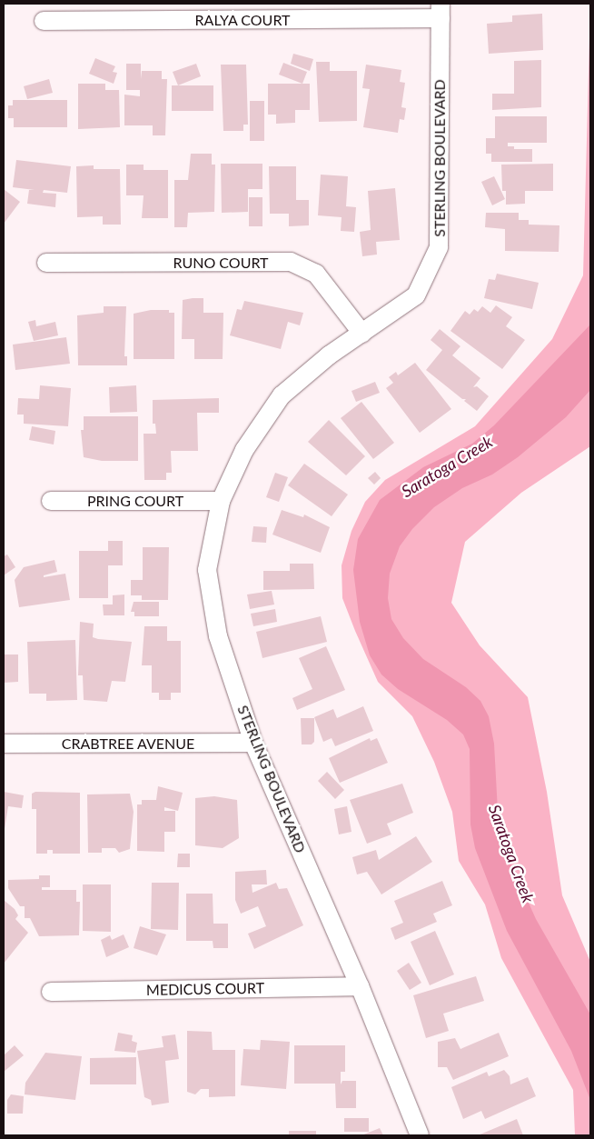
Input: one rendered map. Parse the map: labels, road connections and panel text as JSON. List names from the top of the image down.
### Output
{
  "streets": {
    "street": [
      "RALYA COURT",
      "STERLING BOULEVARD",
      "RUNO COURT",
      "PRING COURT",
      "CRABTREE AVENUE",
      "MEDICUS COURT"
    ]
  },
  "crossings": [
    ["RALYA COURT", "STERLING BOULEVARD"],
    ["STERLING BOULEVARD", "RUNO COURT"],
    ["STERLING BOULEVARD", "PRING COURT"],
    ["STERLING BOULEVARD", "CRABTREE AVENUE"],
    ["STERLING BOULEVARD", "MEDICUS COURT"]
  ],
  "water": ["Saratoga Creek"]
}
